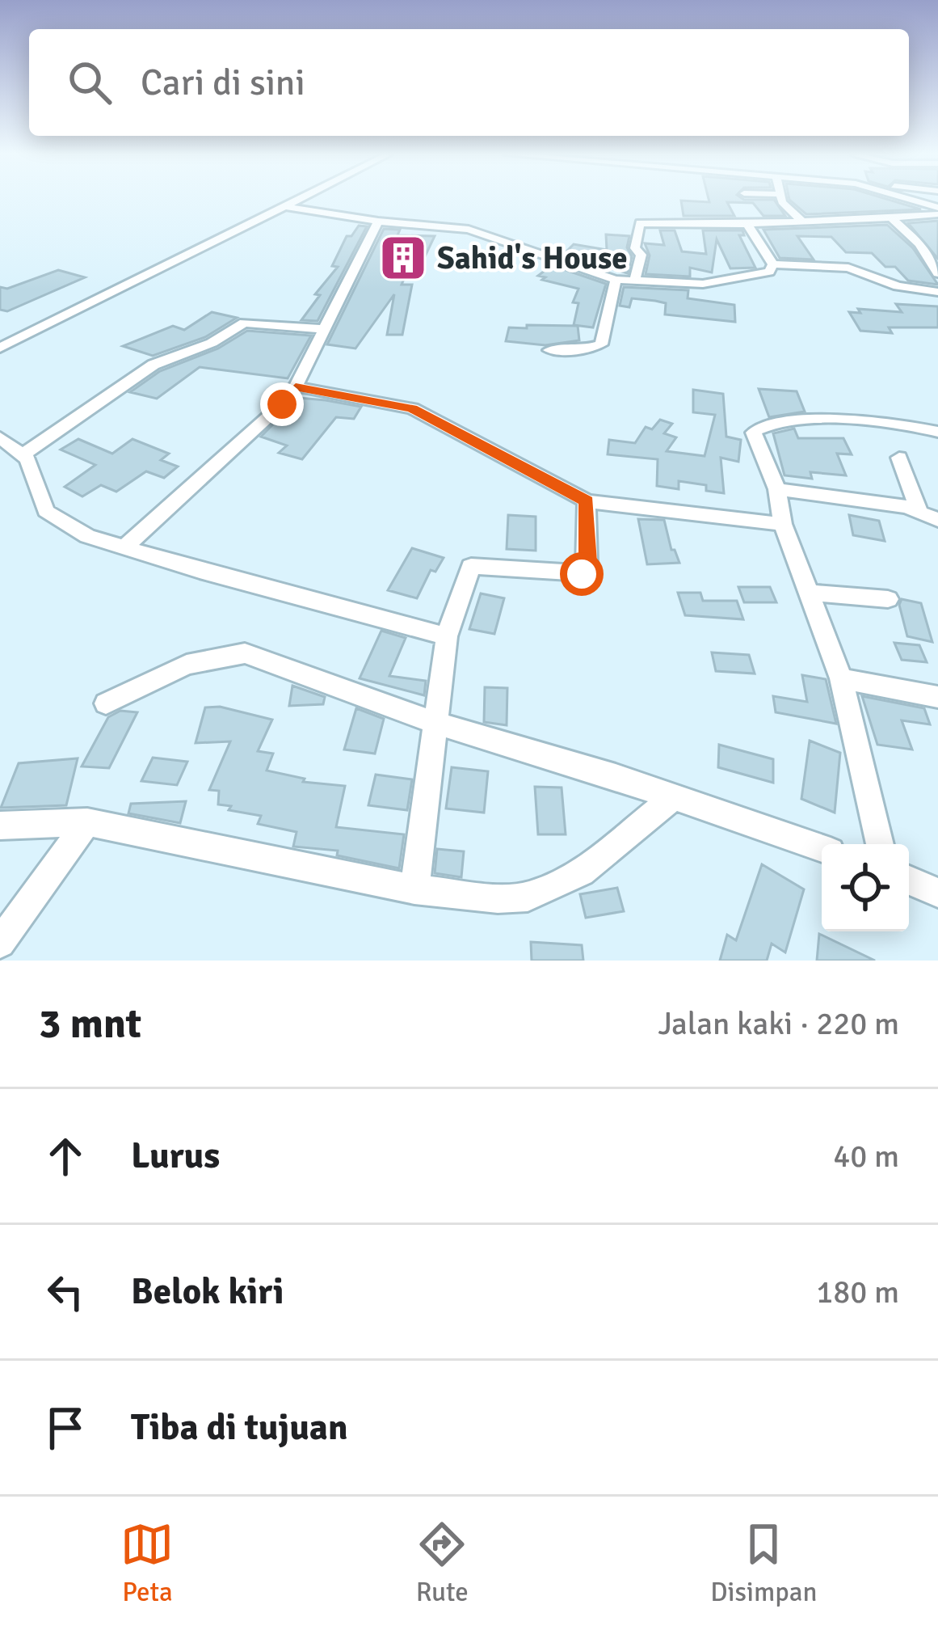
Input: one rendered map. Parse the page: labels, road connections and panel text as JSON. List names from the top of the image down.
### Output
{
  "places": {
    "building": ["Sahid's House"]
  },
  "page": {
    "search": "Cari di sini",
    "heading": ["3 mnt", "Jalan kaki · 220 m"],
    "list": [
      ["Lurus", "40 m"],
      ["Belok kiri", "180 m"],
      "Tiba di tujuan"
    ],
    "nav": ["Peta", "Rute", "Disimpan"]
  }
}
